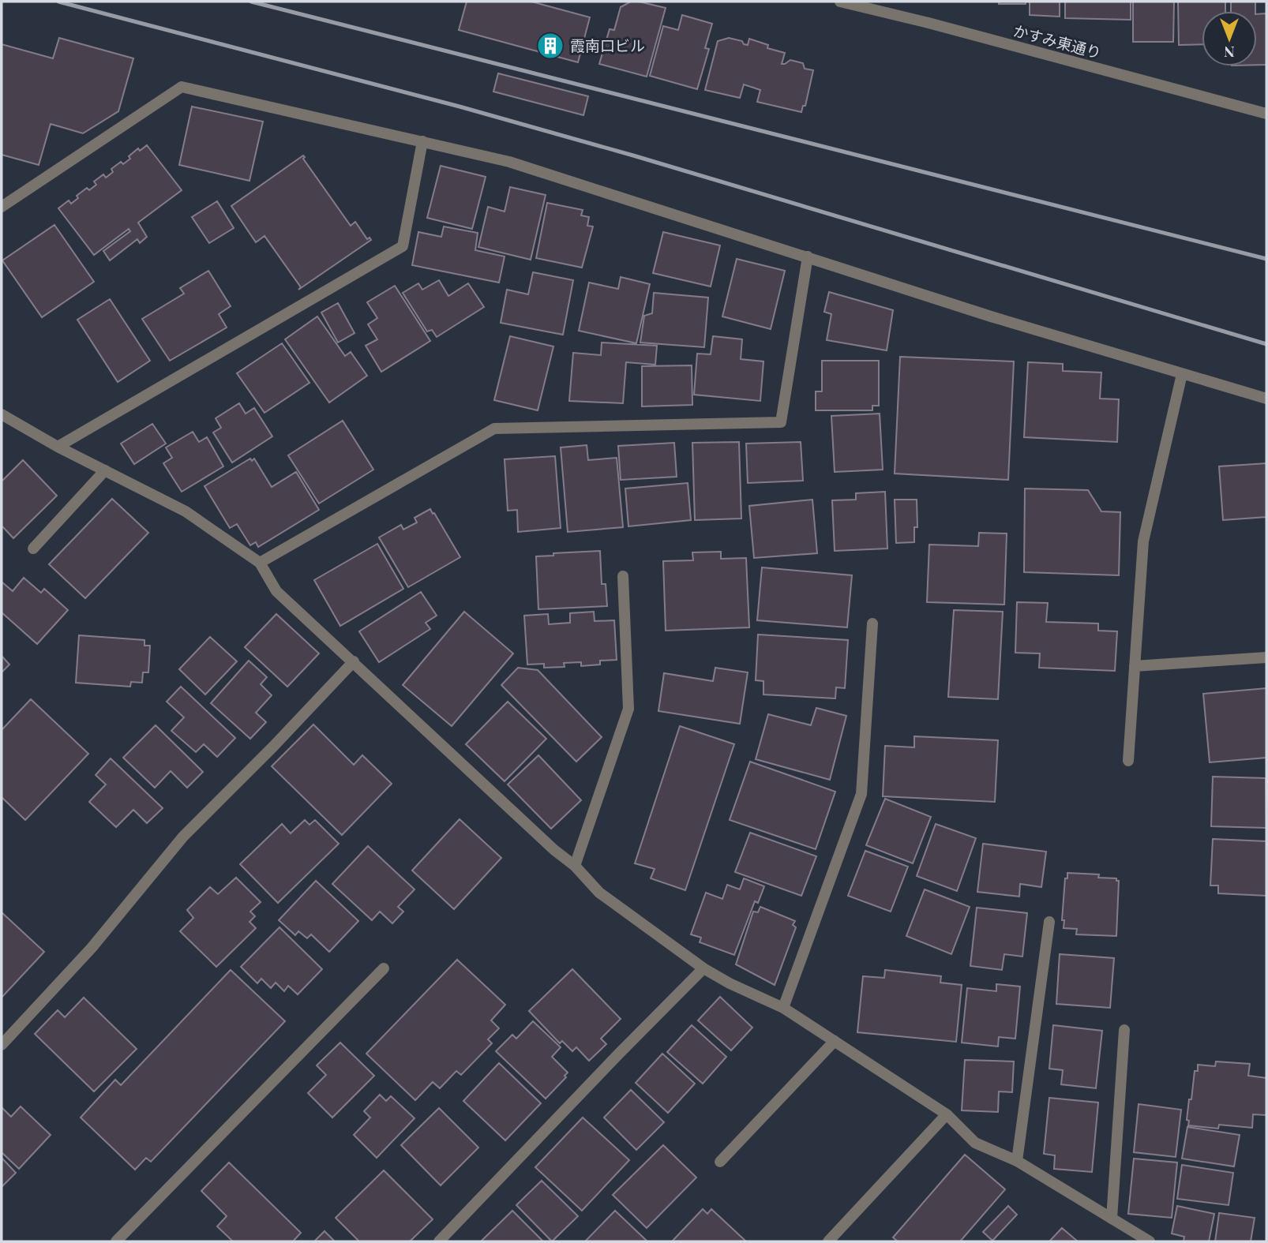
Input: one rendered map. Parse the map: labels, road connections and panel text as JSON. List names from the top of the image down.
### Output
{
  "streets": {
    "street": ["かすみ東通り"]
  },
  "places": {
    "building": ["霞南口ビル"]
  },
  "north": "bottom"
}
